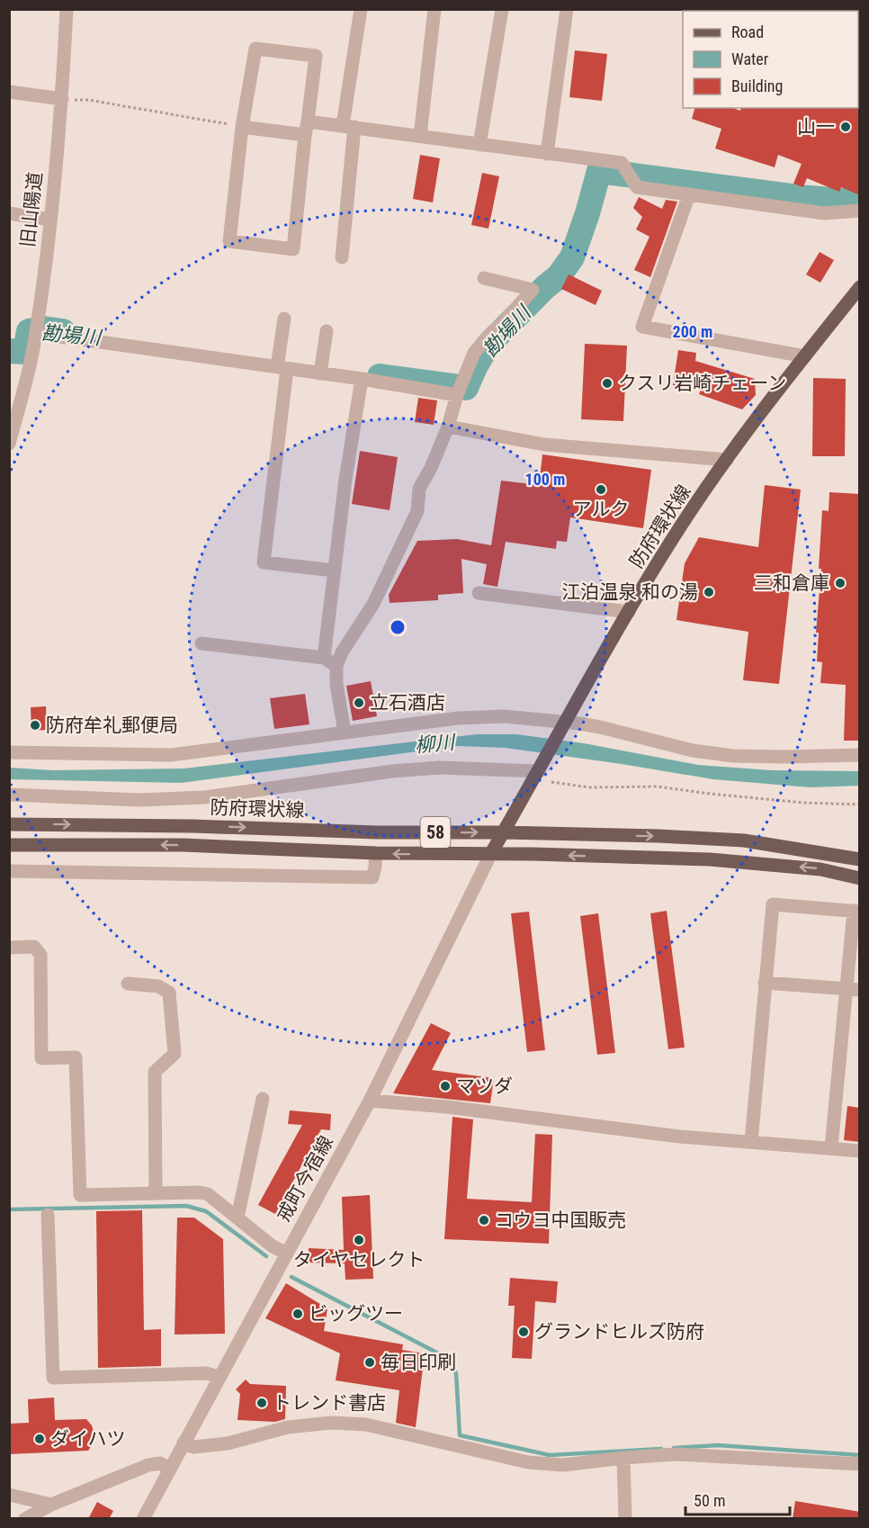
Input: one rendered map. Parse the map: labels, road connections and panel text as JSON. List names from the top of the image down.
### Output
{
  "streets": {
    "main road": ["防府環状線", "58"],
    "street": ["旧山陽道", "戒町今宿線"]
  },
  "crossings": [
    ["防府環状線", "戒町今宿線"]
  ],
  "water": ["勘場川", "柳川"],
  "places": [
    "山一",
    "クスリ岩崎チェーン",
    "アルク",
    "三和倉庫",
    "江泊温泉 和の湯",
    "立石酒店",
    "防府牟礼郵便局",
    "マツダ",
    "コウヨ中国販売",
    "タイヤセレクト",
    "ビッグツー",
    "グランドヒルズ防府",
    "毎日印刷",
    "トレンド書店",
    "ダイハツ"
  ],
  "legend": ["Road", "Water", "Building"],
  "scale_bar": "50 m",
  "rings": ["200 m", "100 m"]
}
